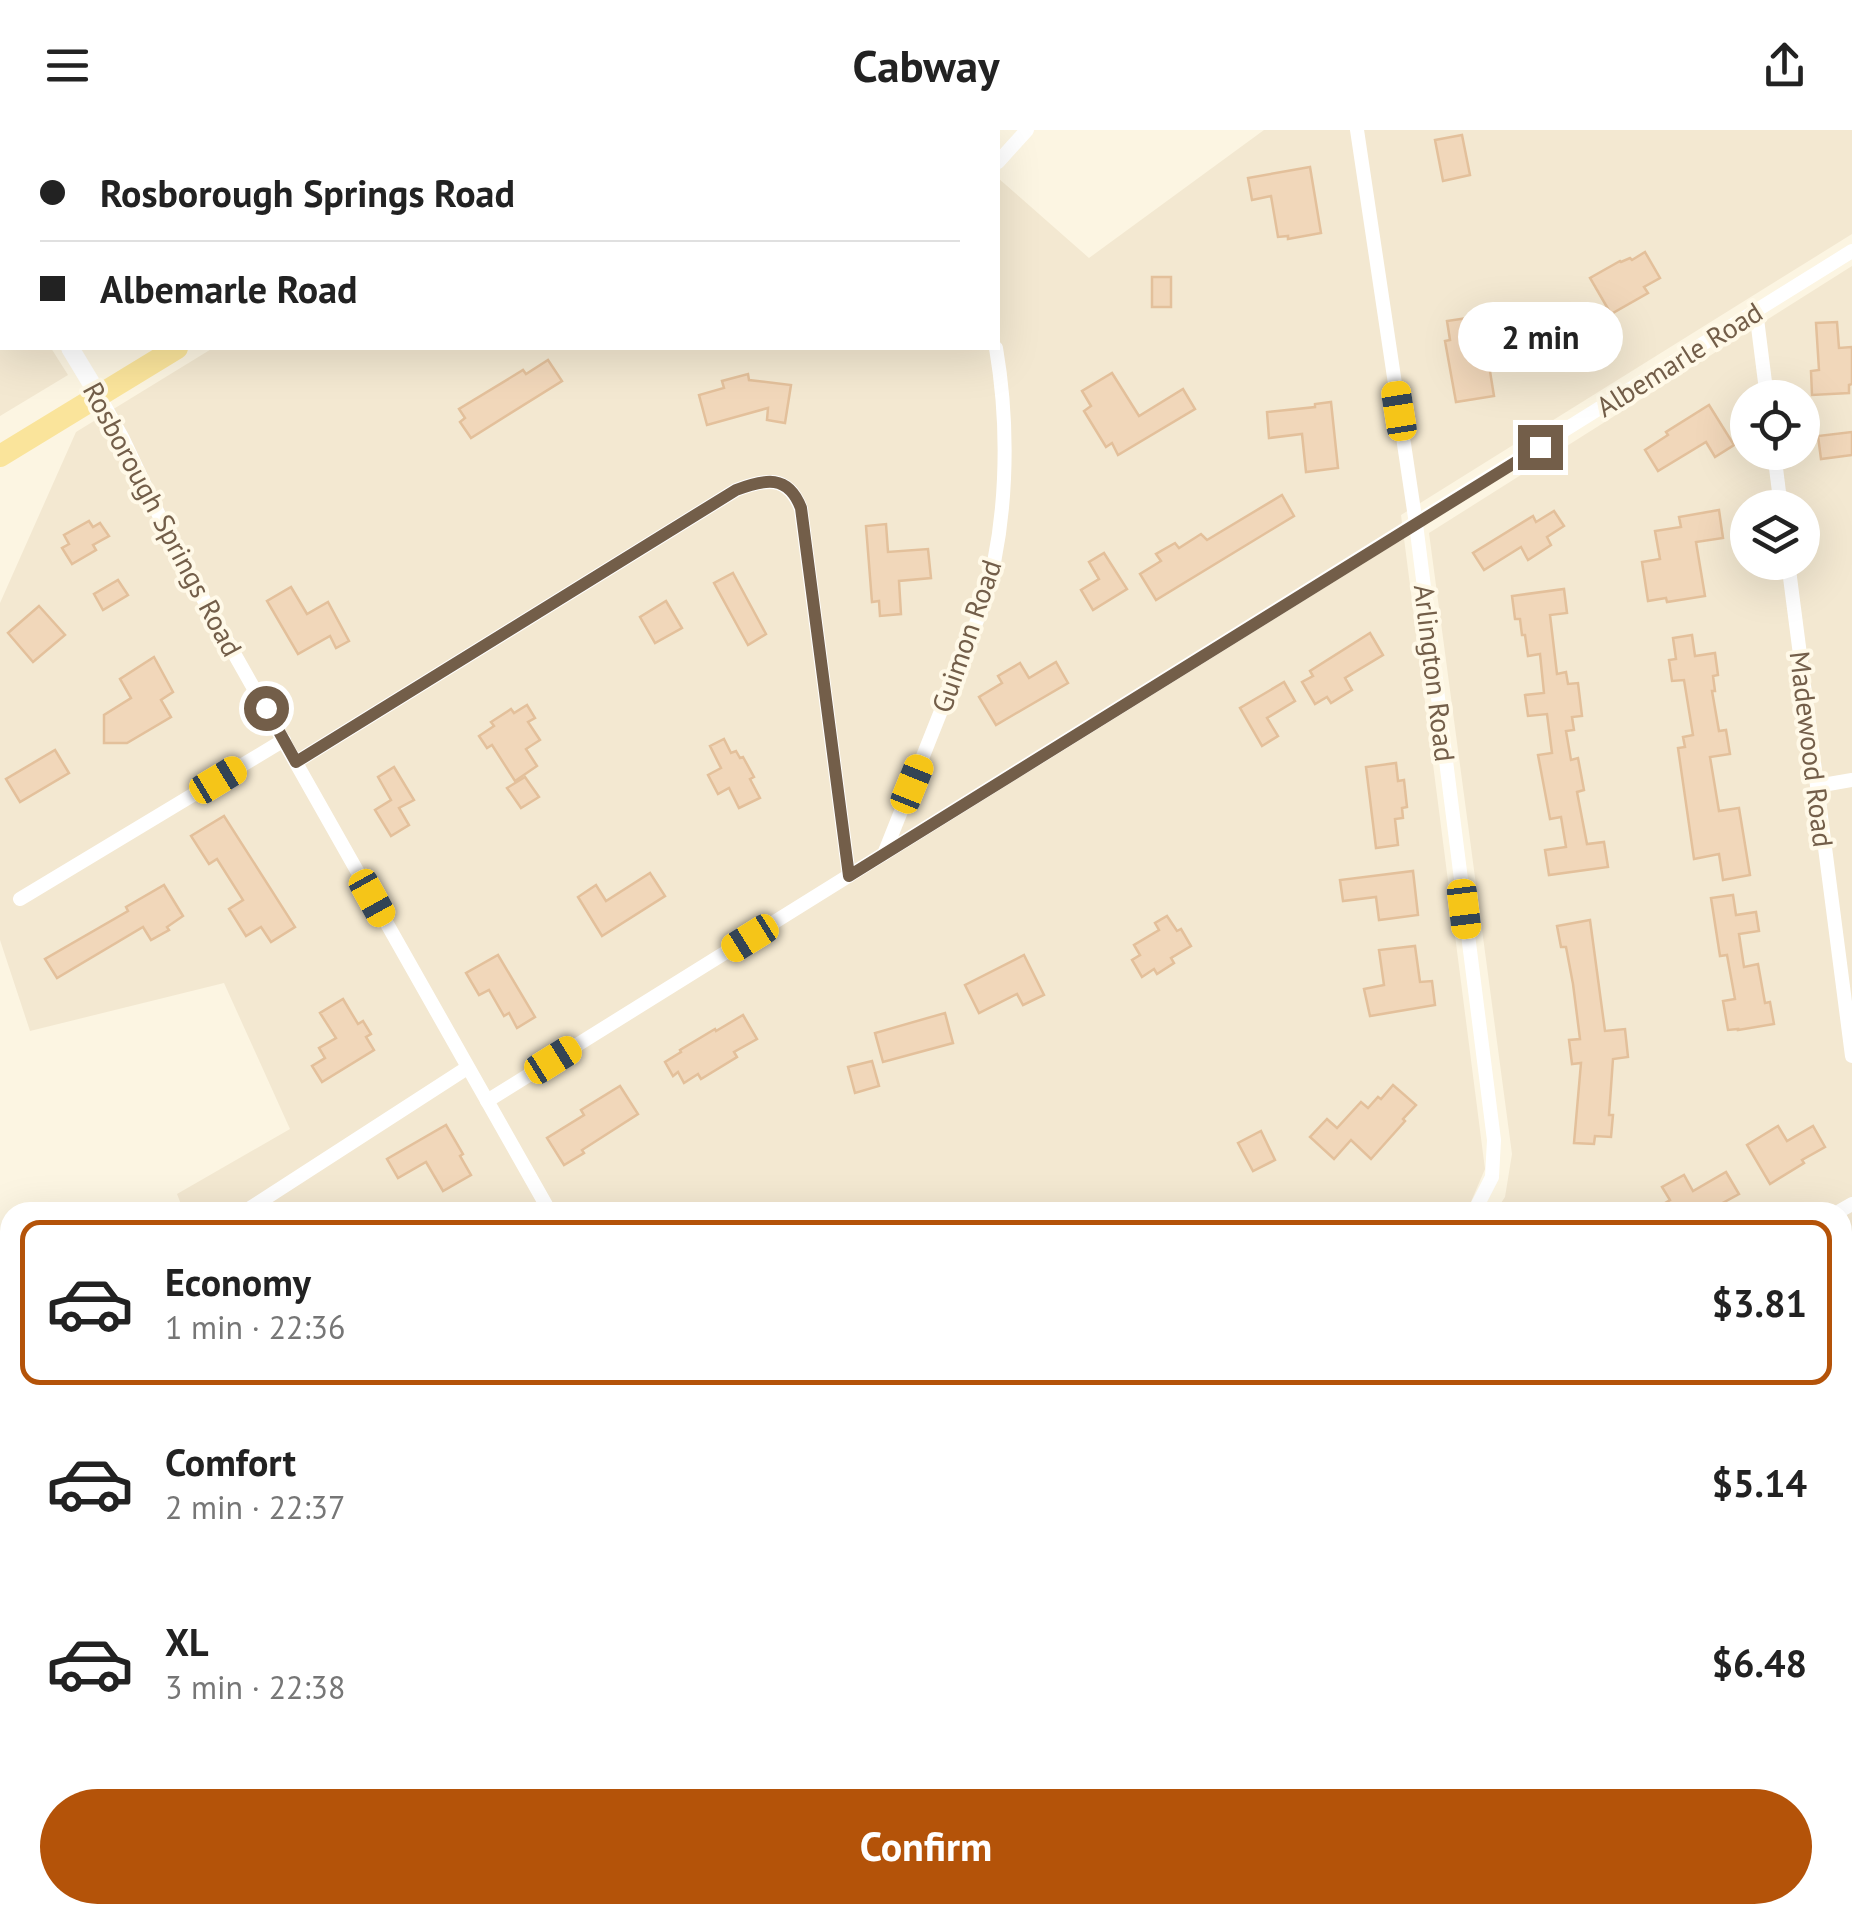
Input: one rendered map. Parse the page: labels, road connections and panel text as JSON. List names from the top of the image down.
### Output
{
  "streets": {
    "street": [
      "Albemarle Road",
      "Rosborough Springs Road",
      "Guimon Road",
      "Arlington Road",
      "Madewood Road"
    ]
  },
  "crossings": [
    ["Albemarle Road", "Rosborough Springs Road"],
    ["Albemarle Road", "Guimon Road"],
    ["Albemarle Road", "Arlington Road"]
  ],
  "page": {
    "header": "Cabway",
    "banner": ["Rosborough Springs Road", "Albemarle Road"],
    "bubble": "2 min",
    "list": [
      {
        "name": "Economy",
        "note": "1 min · 22:36",
        "value": "$3.81"
      },
      {
        "name": "Comfort",
        "note": "2 min · 22:37",
        "value": "$5.14"
      },
      {
        "name": "XL",
        "note": "3 min · 22:38",
        "value": "$6.48"
      }
    ],
    "buttons": "Confirm"
  }
}
